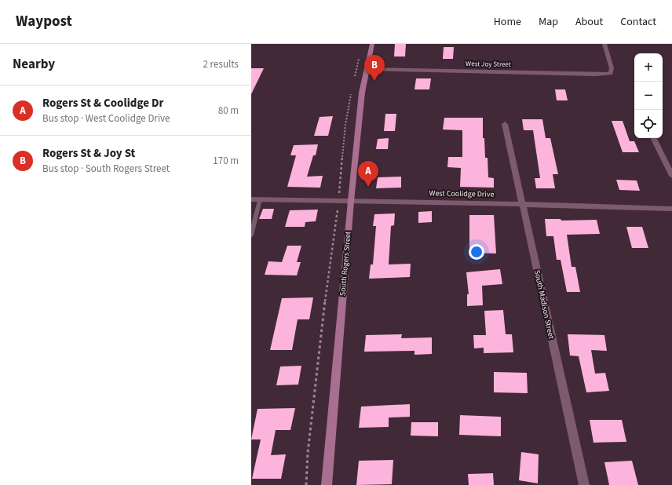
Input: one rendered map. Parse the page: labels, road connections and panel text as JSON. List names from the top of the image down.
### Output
{
  "streets": {
    "street": [
      "West Joy Street",
      "West Coolidge Drive",
      "South Rogers Street",
      "South Madison Street"
    ]
  },
  "crossings": [
    ["West Joy Street", "South Rogers Street"],
    ["West Coolidge Drive", "South Rogers Street"],
    ["West Coolidge Drive", "South Madison Street"]
  ],
  "page": {
    "header": "Waypost",
    "nav": [
      "Home",
      "Map",
      "About",
      "Contact"
    ],
    "heading": ["Nearby", "2 results"],
    "map_buttons": ["+", "−"],
    "pins": ["B", "A"],
    "list": [
      {
        "mark": "A",
        "name": "Rogers St & Coolidge Dr",
        "note": "Bus stop · West Coolidge Drive",
        "value": "80 m"
      },
      {
        "mark": "B",
        "name": "Rogers St & Joy St",
        "note": "Bus stop · South Rogers Street",
        "value": "170 m"
      }
    ]
  }
}
